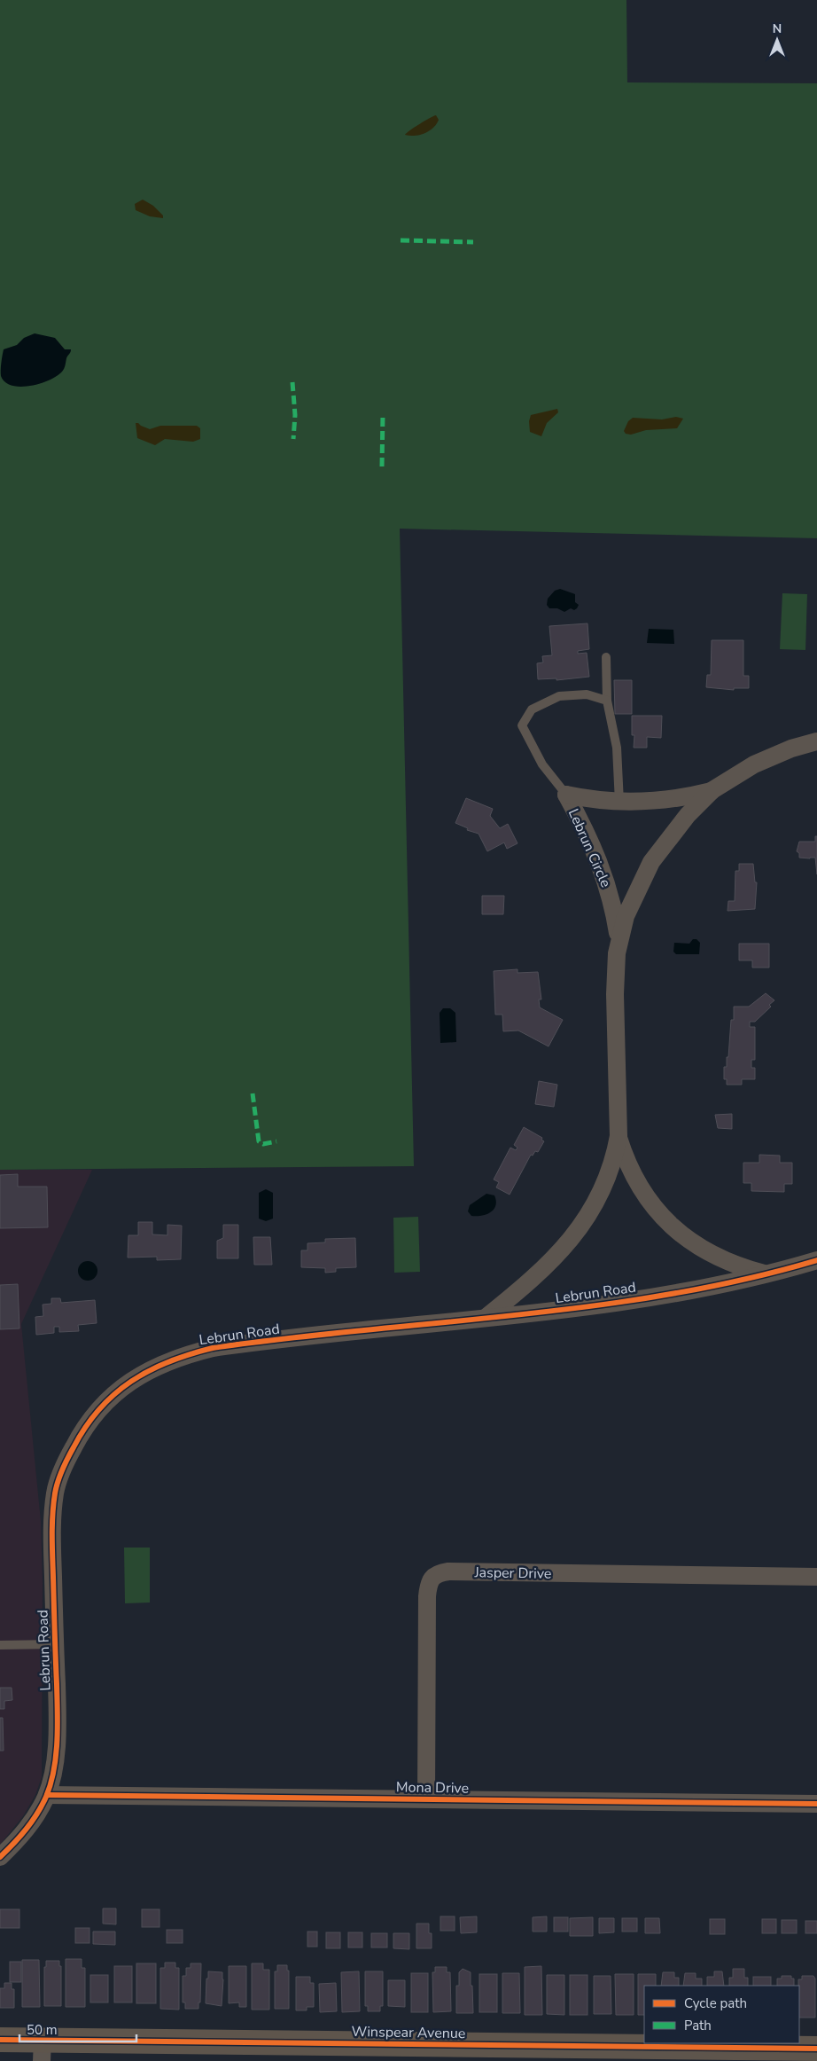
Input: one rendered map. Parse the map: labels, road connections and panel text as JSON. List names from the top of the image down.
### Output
{
  "streets": {
    "street": [
      "Lebrun Circle",
      "Lebrun Road",
      "Jasper Drive",
      "Mona Drive",
      "Winspear Avenue"
    ]
  },
  "crossings": [
    ["Lebrun Circle", "Lebrun Road"],
    ["Lebrun Road", "Mona Drive"],
    ["Jasper Drive", "Mona Drive"]
  ],
  "legend": ["Cycle path", "Path"],
  "scale_bar": "50 m",
  "north": "top"
}
